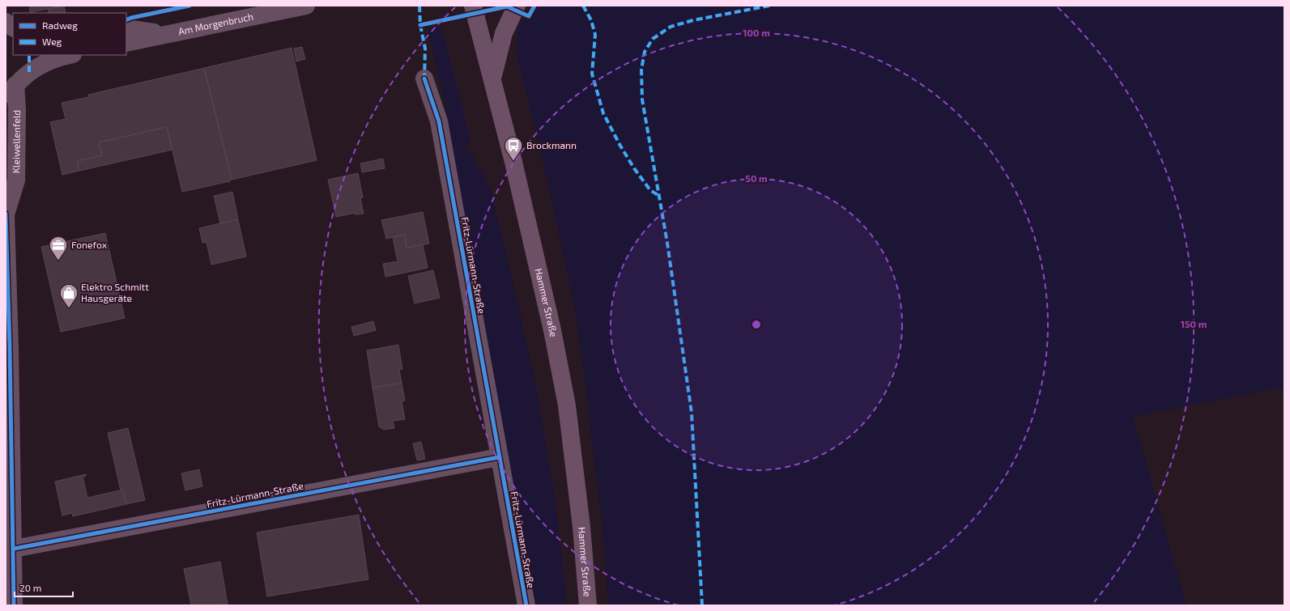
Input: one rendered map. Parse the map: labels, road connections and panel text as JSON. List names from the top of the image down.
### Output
{
  "streets": {
    "main road": ["Hammer Straße"],
    "street": ["Am Morgenbruch", "Kleiwellenfeld", "Fritz-Lürmann-Straße"]
  },
  "crossings": [
    ["Kleiwellenfeld", "Fritz-Lürmann-Straße"]
  ],
  "places": {
    "bus stop": ["Brockmann"],
    "office": ["Fonefox"],
    "shop": ["Elektro Schmitt Hausgeräte"]
  },
  "legend": ["Radweg", "Weg"],
  "scale_bar": "20 m",
  "rings": ["100 m", "50 m", "150 m"]
}
